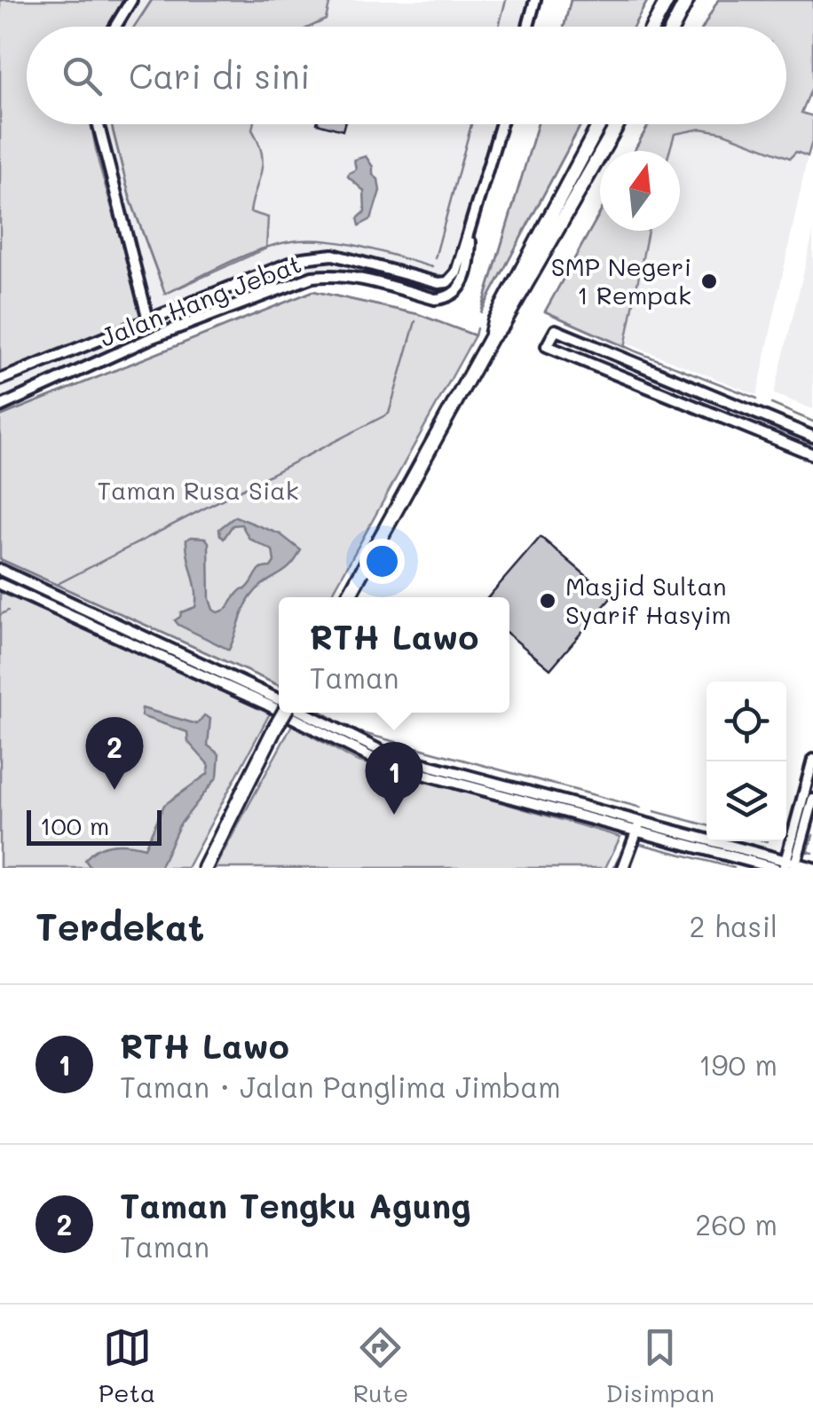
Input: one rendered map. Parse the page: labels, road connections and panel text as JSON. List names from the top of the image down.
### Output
{
  "streets": {
    "street": ["Jalan Hang Jebat"]
  },
  "parks": ["Taman Rusa Siak"],
  "places": ["SMP Negeri 1 Rempak", "Masjid Sultan Syarif Hasyim"],
  "scale_bar": "100 m",
  "north": "top",
  "page": {
    "search": "Cari di sini",
    "popup": ["RTH Lawo", "Taman"],
    "pins": ["2", "1"],
    "scale": "100 m",
    "heading": ["Terdekat", "2 hasil"],
    "list": [
      {
        "mark": "1",
        "name": "RTH Lawo",
        "note": "Taman · Jalan Panglima Jimbam",
        "value": "190 m"
      },
      {
        "mark": "2",
        "name": "Taman Tengku Agung",
        "note": "Taman",
        "value": "260 m"
      }
    ],
    "nav": ["Peta", "Rute", "Disimpan"]
  }
}
